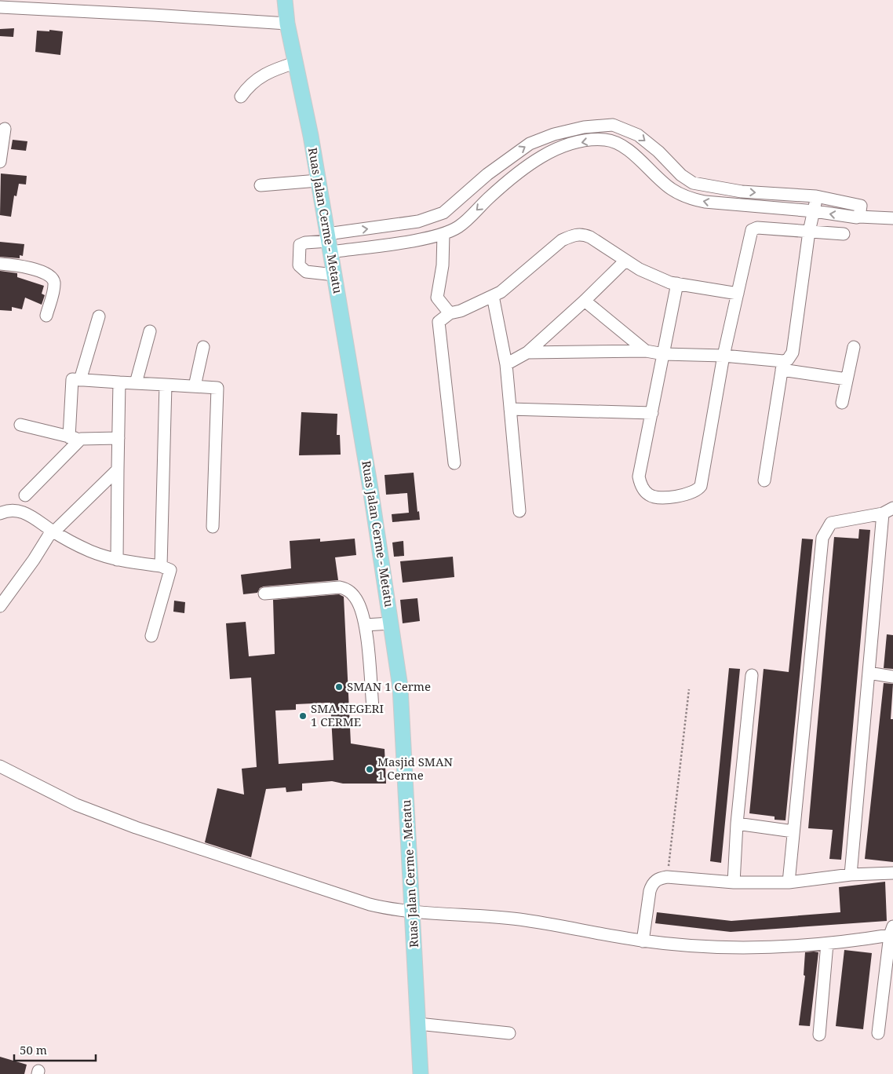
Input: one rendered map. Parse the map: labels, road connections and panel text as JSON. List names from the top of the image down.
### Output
{
  "streets": {
    "main road": ["Ruas Jalan Cerme - Metatu"]
  },
  "places": ["SMAN 1 Cerme", "SMA NEGERI 1 CERME", "Masjid SMAN 1 Cerme"],
  "scale_bar": "50 m"
}
